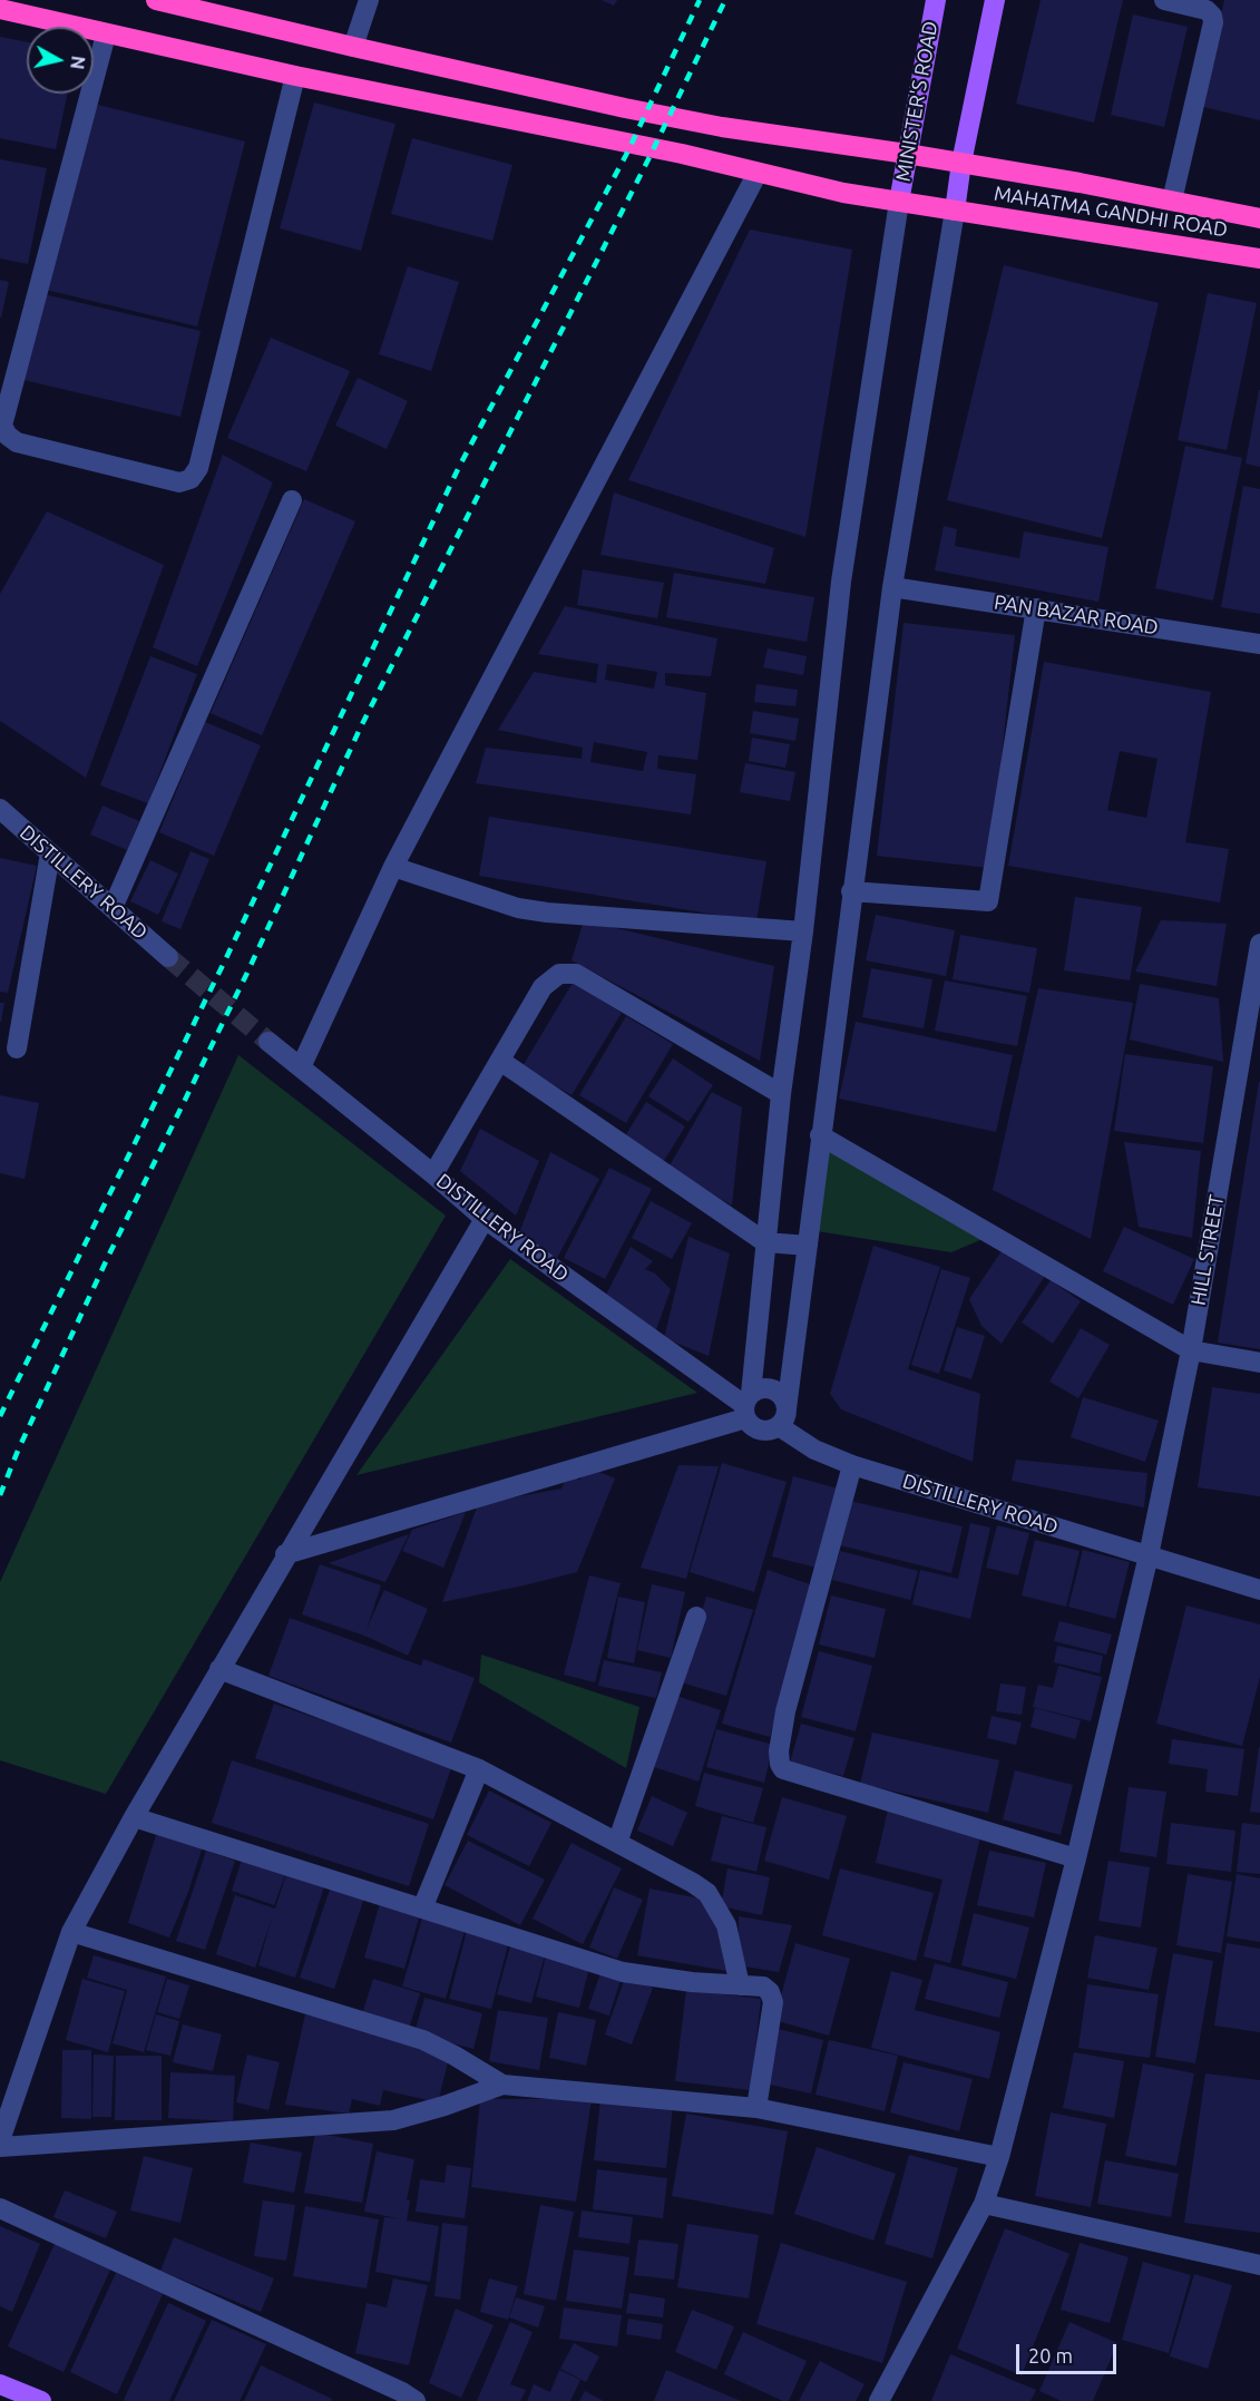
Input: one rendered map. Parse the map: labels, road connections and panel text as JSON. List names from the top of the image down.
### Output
{
  "streets": {
    "highway": ["MAHATMA GANDHI ROAD"],
    "main road": ["MINISTER'S ROAD"],
    "street": ["PAN BAZAR ROAD", "DISTILLERY ROAD", "HILL STREET"]
  },
  "crossings": [
    ["MINISTER'S ROAD", "MAHATMA GANDHI ROAD"],
    ["DISTILLERY ROAD", "HILL STREET"]
  ],
  "scale_bar": "20 m",
  "north": "right"
}
